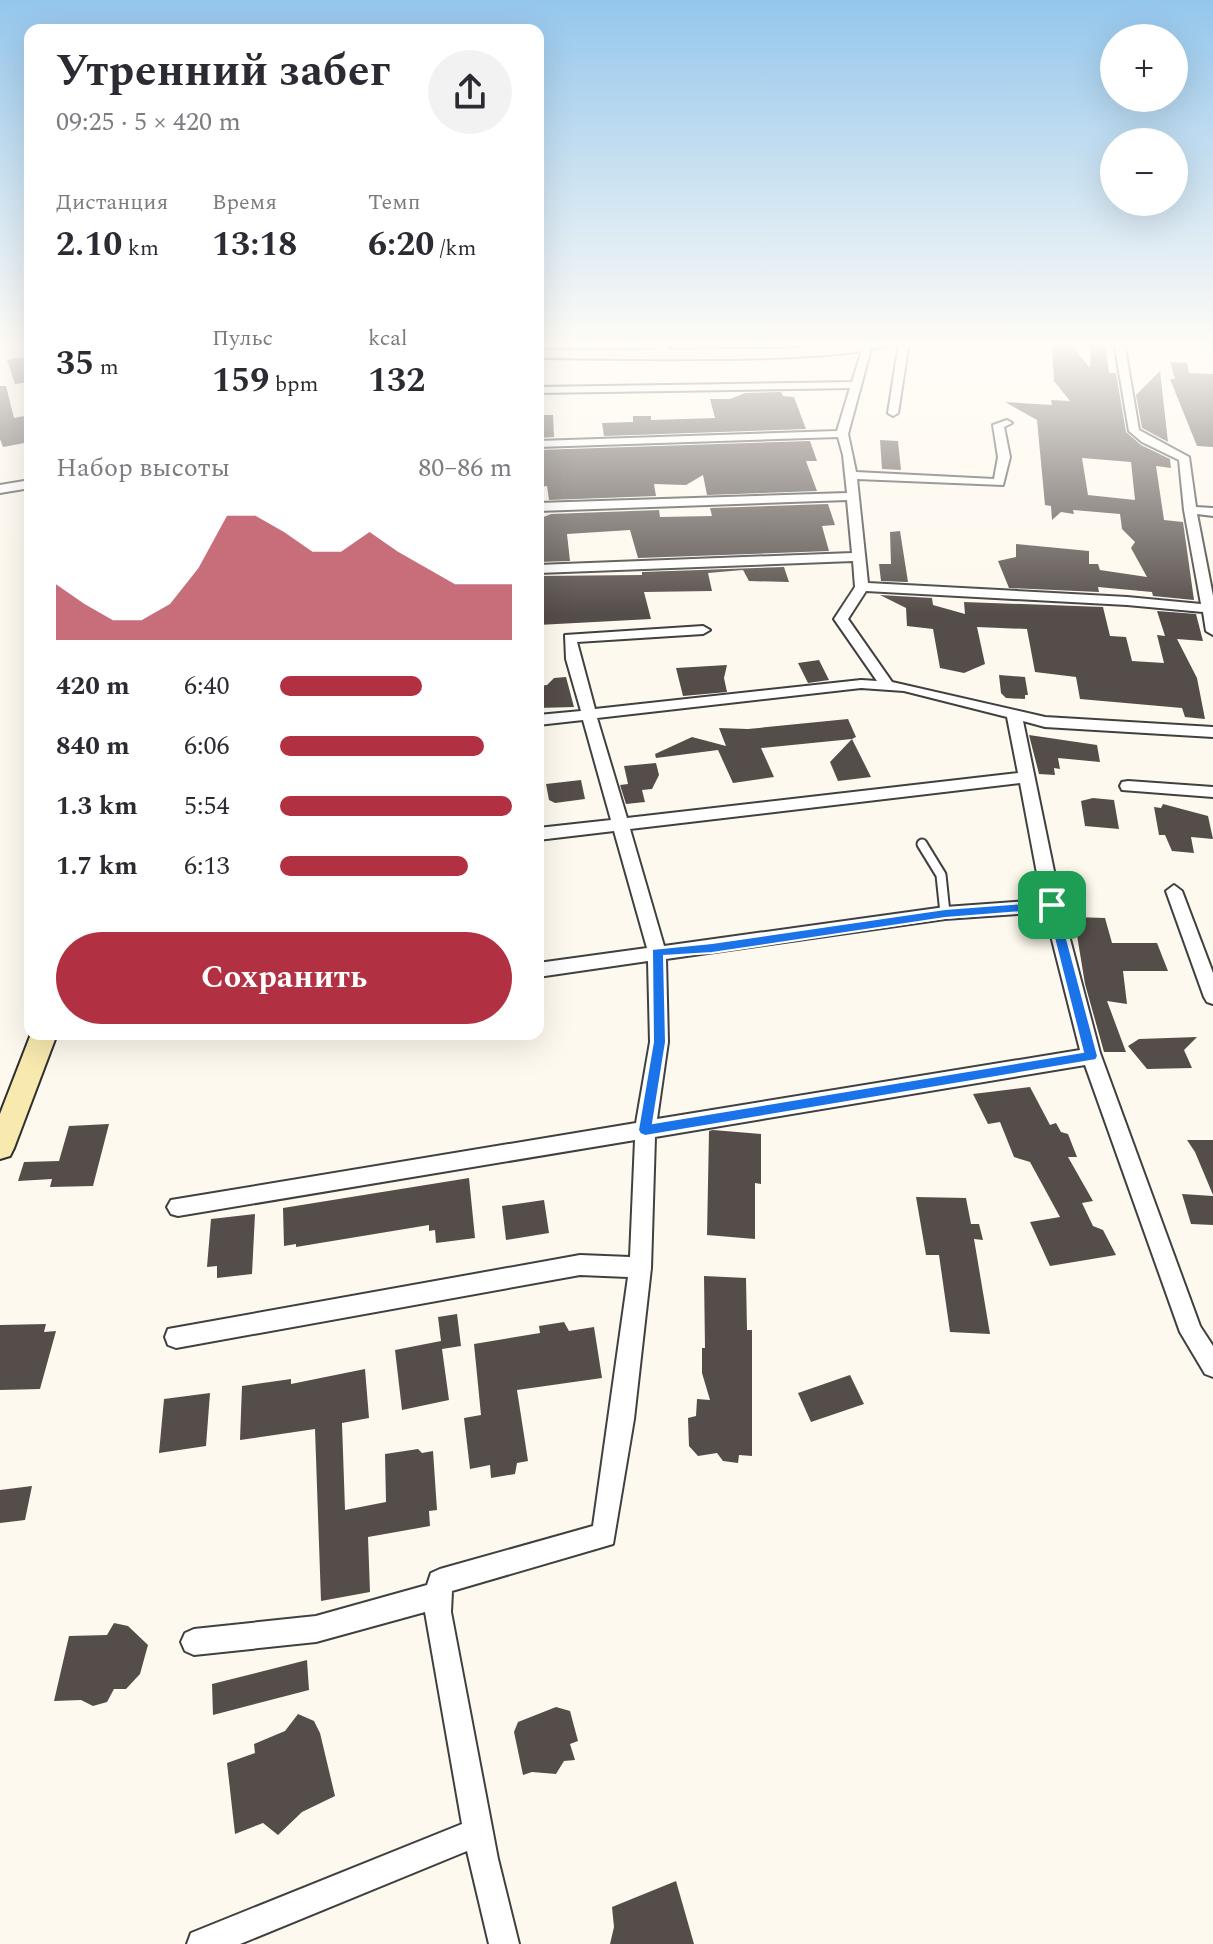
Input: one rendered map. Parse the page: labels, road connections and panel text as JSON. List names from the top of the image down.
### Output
{
  "page": {
    "map_buttons": ["+", "−"],
    "heading": ["Утренний забег", "09:25 · 5 × 420 m"],
    "stats": [
      ["Дистанция", "2.10 km"],
      ["Время", "13:18"],
      ["Темп", "6:20 /km"],
      ["35 m"],
      ["Пульс", "159 bpm"],
      ["kcal", "132"]
    ],
    "chart": ["Набор высоты", "80–86 m"],
    "list": [
      {
        "name": "420 m",
        "note": "6:40"
      },
      {
        "name": "840 m",
        "note": "6:06"
      },
      {
        "name": "1.3 km",
        "note": "5:54"
      },
      {
        "name": "1.7 km",
        "note": "6:13"
      }
    ],
    "buttons": "Сохранить"
  }
}
